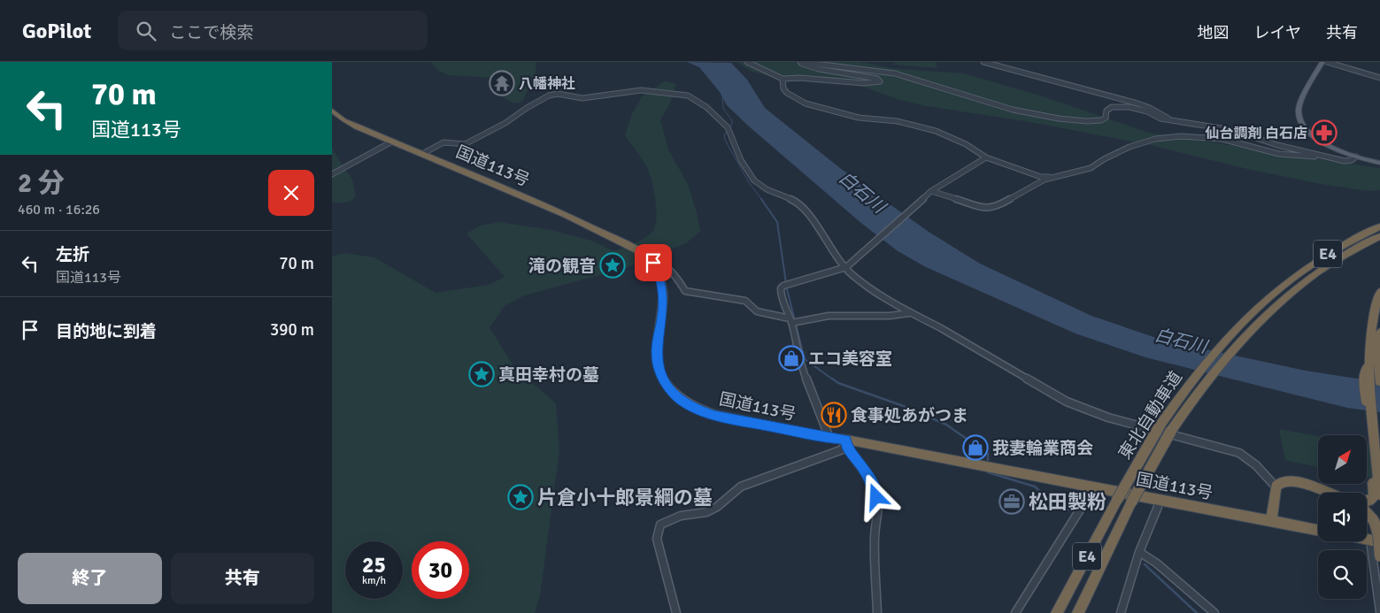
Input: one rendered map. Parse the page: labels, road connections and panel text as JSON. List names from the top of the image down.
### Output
{
  "streets": {
    "highway": ["国道113号", "E4", "東北自動車道"]
  },
  "water": ["白石川"],
  "places": {
    "temple": ["八幡神社"],
    "pharmacy": ["仙台調剤 白石店"],
    "place": ["滝の観音", "真田幸村の墓", "片倉小十郎景綱の墓"],
    "shop": ["エコ美容室", "我妻輪業商会"],
    "restaurant": ["食事処あがつま"],
    "office": ["松田製粉"]
  },
  "north": "top right",
  "page": {
    "header": "GoPilot",
    "search": "ここで検索",
    "nav": ["地図", "レイヤ", "共有"],
    "turn": ["70 m", "国道113号"],
    "heading": ["2 分", "460 m · 16:26"],
    "list": [
      {
        "name": "左折",
        "note": "国道113号",
        "value": "70 m"
      },
      {
        "name": "目的地に到着",
        "value": "390 m"
      }
    ],
    "speed": "25 km/h",
    "limit": "30",
    "buttons": ["終了", "共有"]
  }
}
